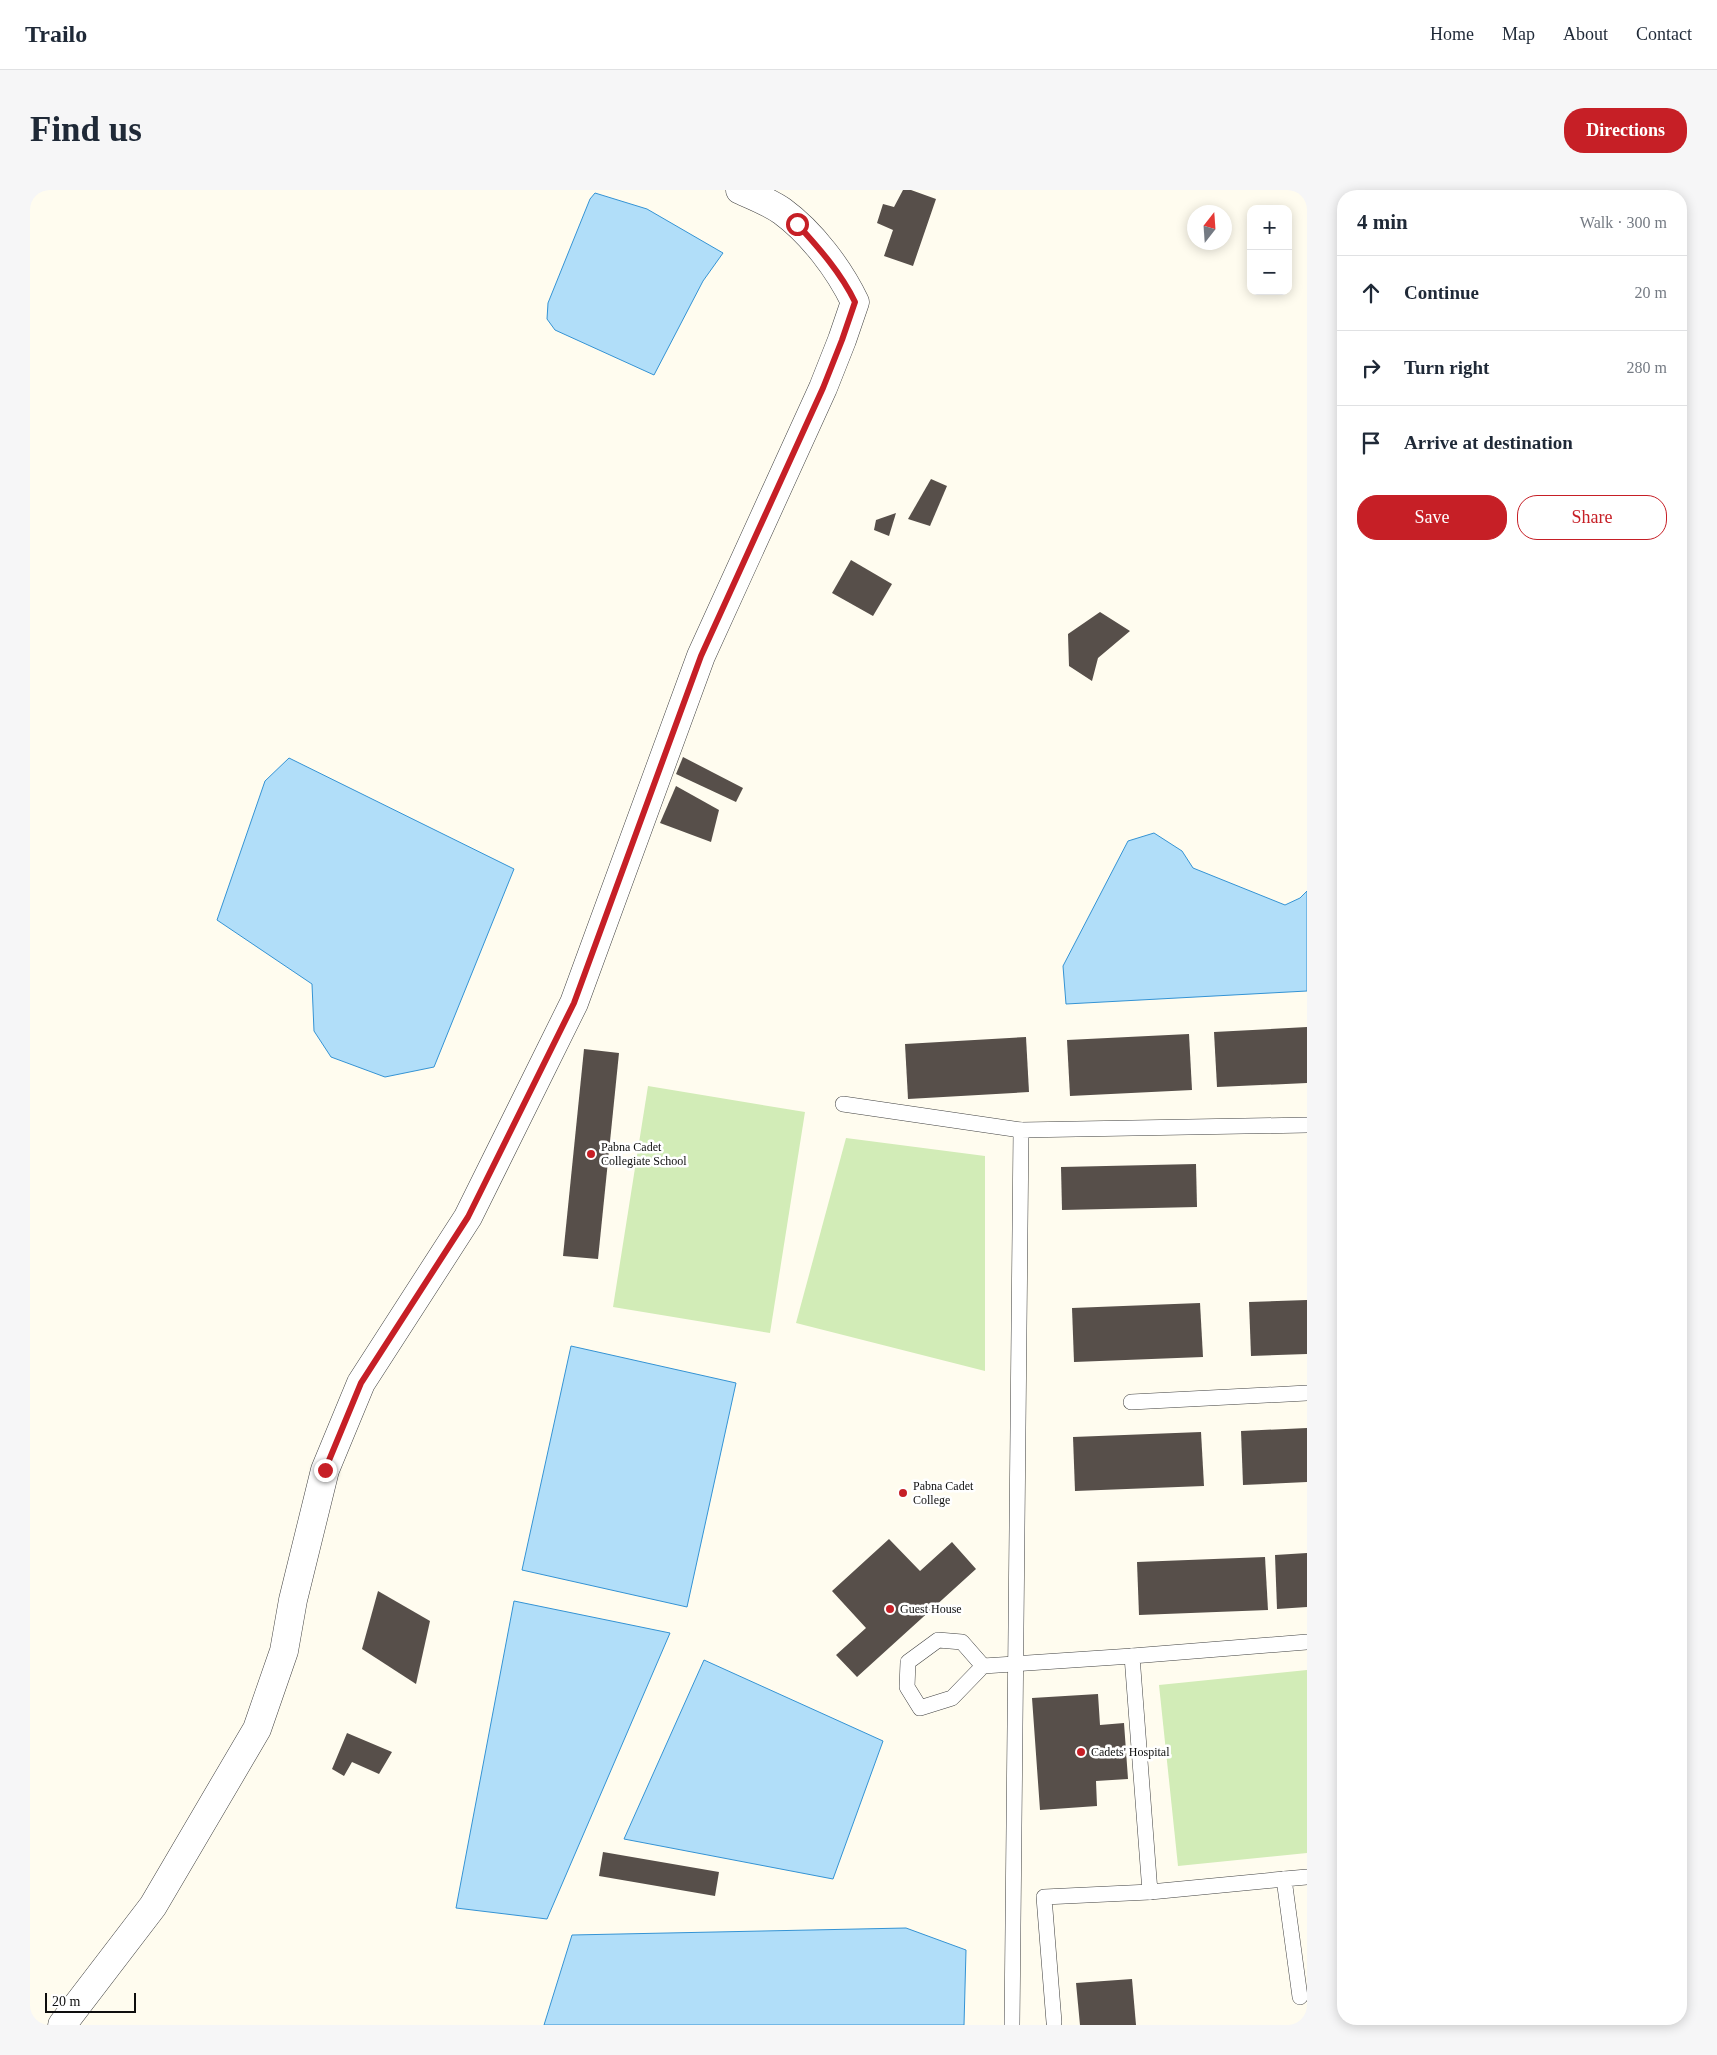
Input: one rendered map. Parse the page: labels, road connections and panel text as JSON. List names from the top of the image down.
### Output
{
  "places": [
    "Pabna Cadet Collegiate School",
    "Pabna Cadet College",
    "Guest House",
    "Cadets' Hospital"
  ],
  "scale_bar": "20 m",
  "north": "top",
  "page": {
    "header": "Trailo",
    "nav": [
      "Home",
      "Map",
      "About",
      "Contact"
    ],
    "buttons": [
      "Directions",
      ["Save", "Share"]
    ],
    "title": "Find us",
    "heading": ["4 min", "Walk · 300 m"],
    "map_buttons": ["+", "−"],
    "list": [
      ["Continue", "20 m"],
      ["Turn right", "280 m"],
      "Arrive at destination"
    ],
    "scale": "20 m"
  }
}
